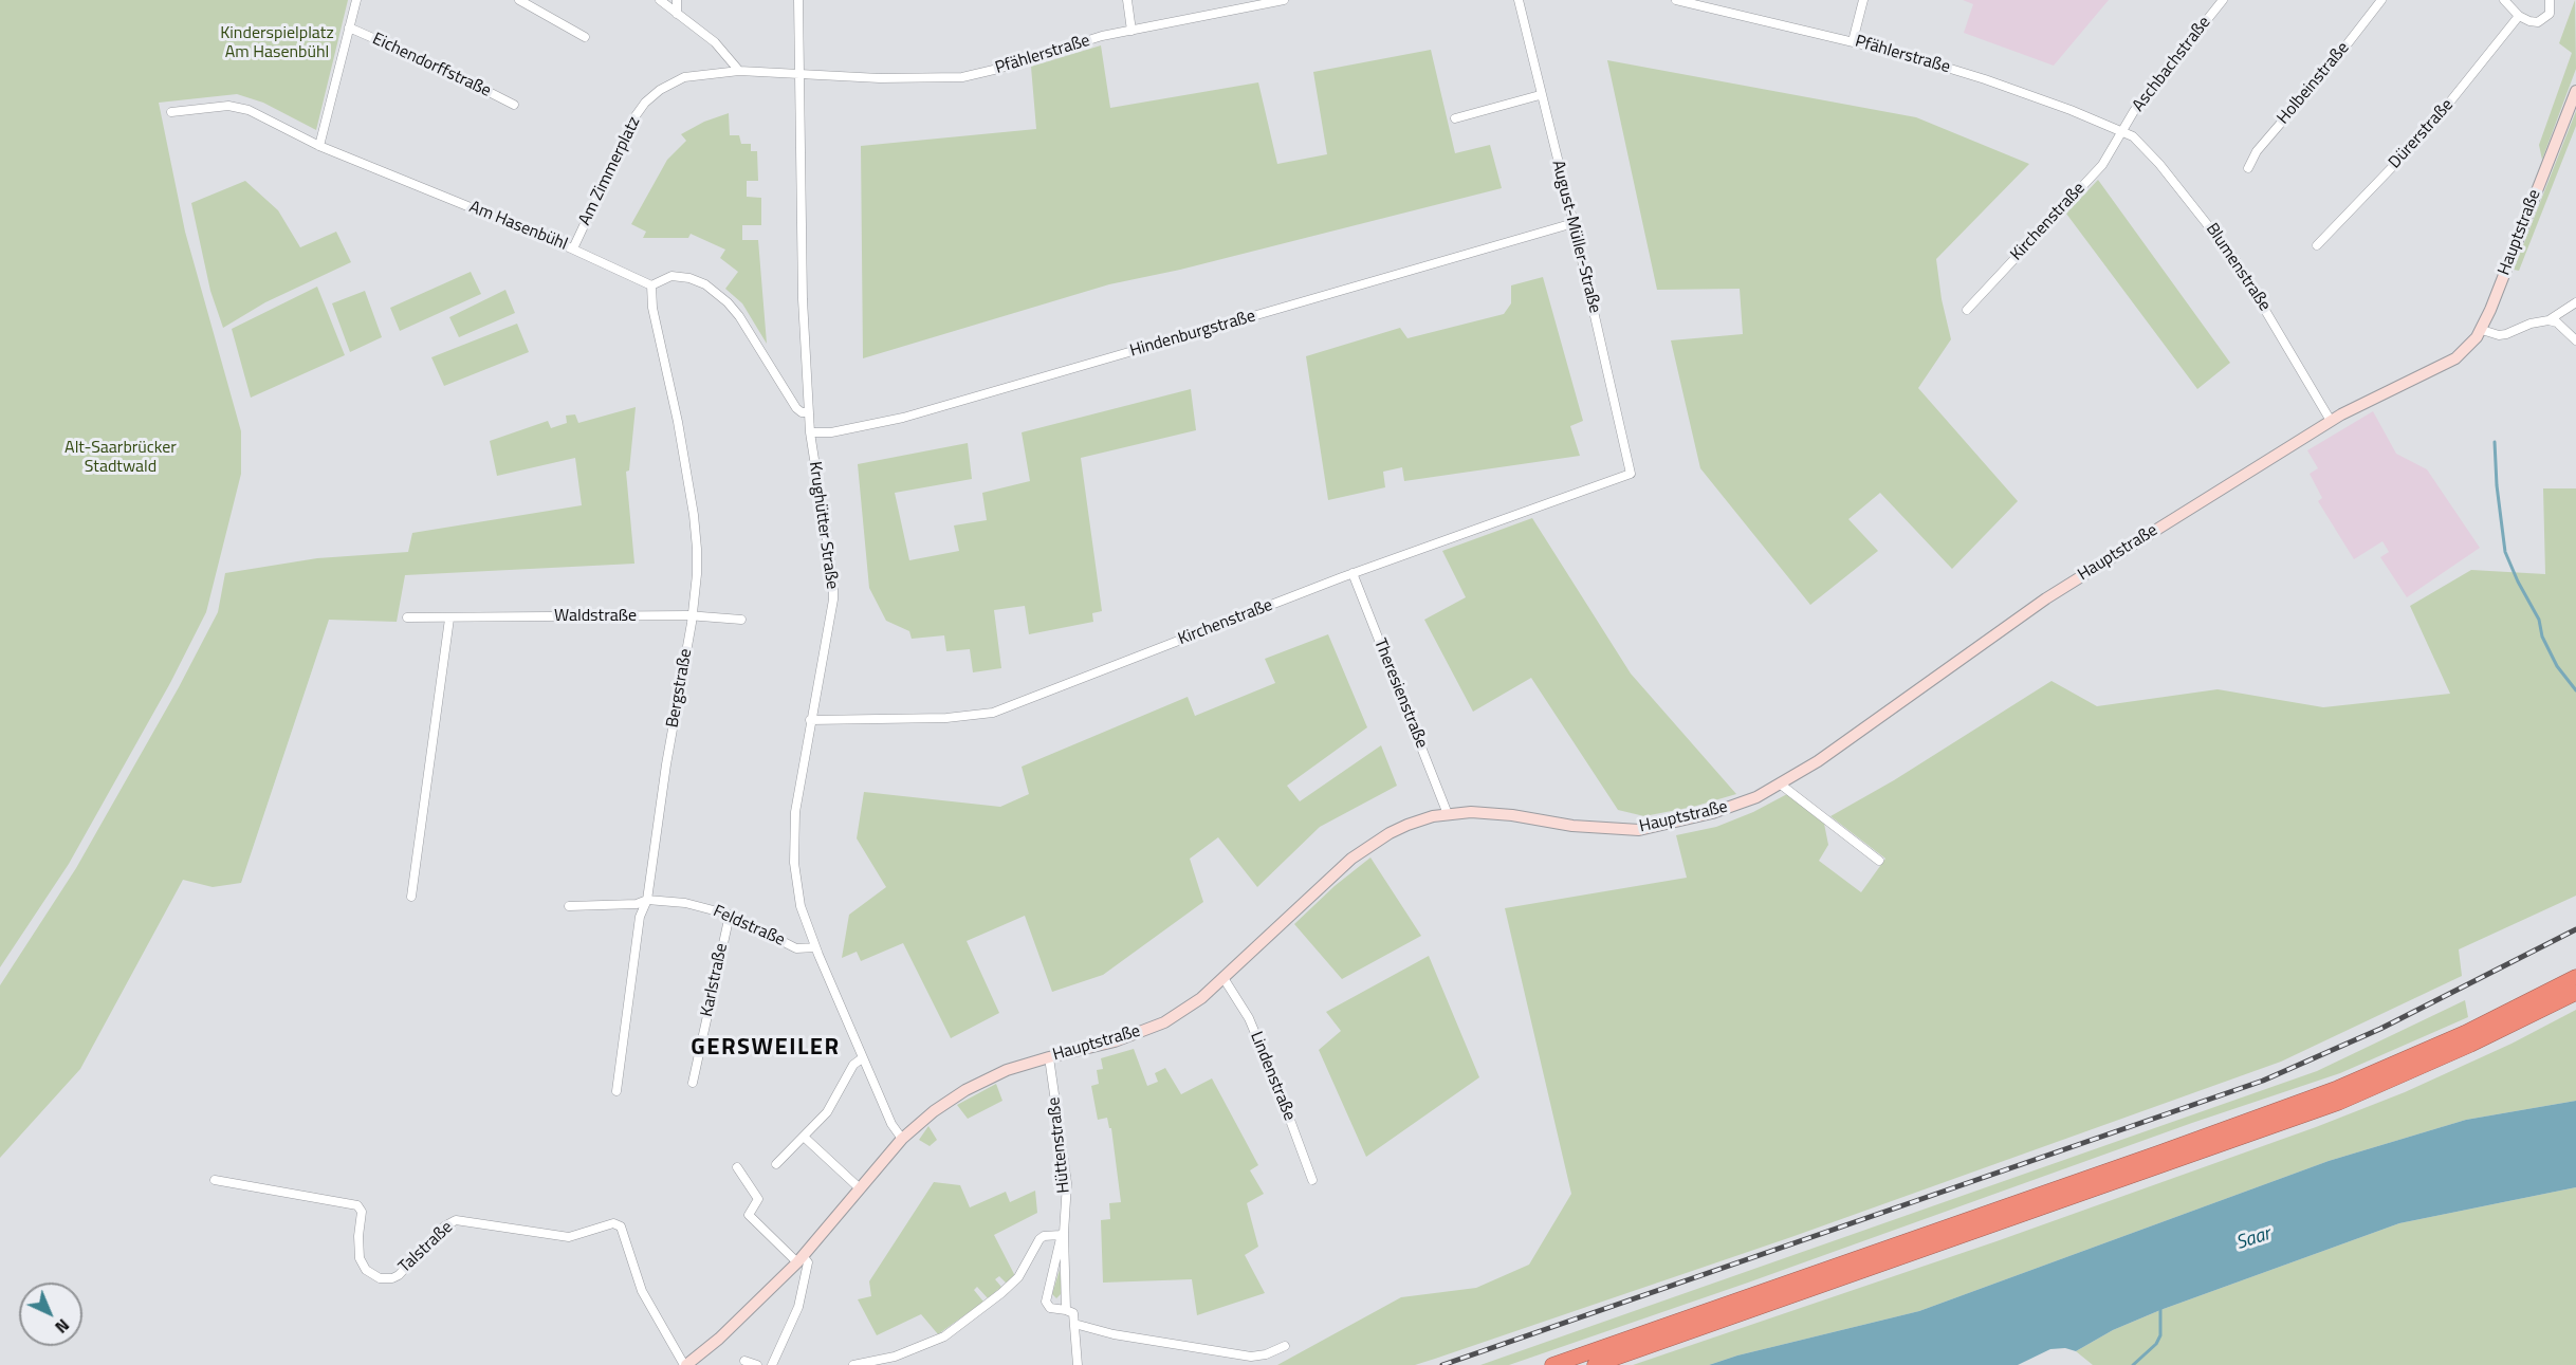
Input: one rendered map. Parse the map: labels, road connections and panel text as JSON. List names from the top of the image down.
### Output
{
  "streets": {
    "main road": ["Hauptstraße"],
    "street": [
      "Pfählerstraße",
      "Aschbachstraße",
      "Eichendorffstraße",
      "Holbeinstraße",
      "Dürerstraße",
      "Am Zimmerplatz",
      "Kirchenstraße",
      "Am Hasenbühl",
      "August-Müller-Straße",
      "Blumenstraße",
      "Hindenburgstraße",
      "Krughütter Straße",
      "Waldstraße",
      "Bergstraße",
      "Theresienstraße",
      "Feldstraße",
      "Karlstraße",
      "Lindenstraße",
      "Hüttenstraße",
      "Talstraße"
    ]
  },
  "crossings": [
    ["Pfählerstraße", "Aschbachstraße"],
    ["Pfählerstraße", "Am Zimmerplatz"],
    ["Pfählerstraße", "Kirchenstraße"],
    ["Pfählerstraße", "Blumenstraße"],
    ["Pfählerstraße", "Krughütter Straße"],
    ["Aschbachstraße", "Kirchenstraße"],
    ["Aschbachstraße", "Blumenstraße"],
    ["Am Zimmerplatz", "Am Hasenbühl"],
    ["Am Zimmerplatz", "Krughütter Straße"],
    ["Kirchenstraße", "August-Müller-Straße"],
    ["Kirchenstraße", "Blumenstraße"],
    ["Kirchenstraße", "Krughütter Straße"],
    ["Kirchenstraße", "Theresienstraße"],
    ["Am Hasenbühl", "Bergstraße"],
    ["Hauptstraße", "Blumenstraße"],
    ["Hauptstraße", "Krughütter Straße"],
    ["Hauptstraße", "Theresienstraße"],
    ["Hauptstraße", "Lindenstraße"],
    ["Hauptstraße", "Hüttenstraße"],
    ["Hauptstraße", "Talstraße"],
    ["August-Müller-Straße", "Hindenburgstraße"],
    ["Hindenburgstraße", "Krughütter Straße"],
    ["Krughütter Straße", "Feldstraße"],
    ["Waldstraße", "Bergstraße"],
    ["Bergstraße", "Feldstraße"],
    ["Feldstraße", "Karlstraße"]
  ],
  "districts": ["GERSWEILER"],
  "water": ["Saar"],
  "parks": ["Kinderspielplatz Am Hasenbühl", "Alt-Saarbrücker Stadtwald"],
  "north": "bottom right"
}
